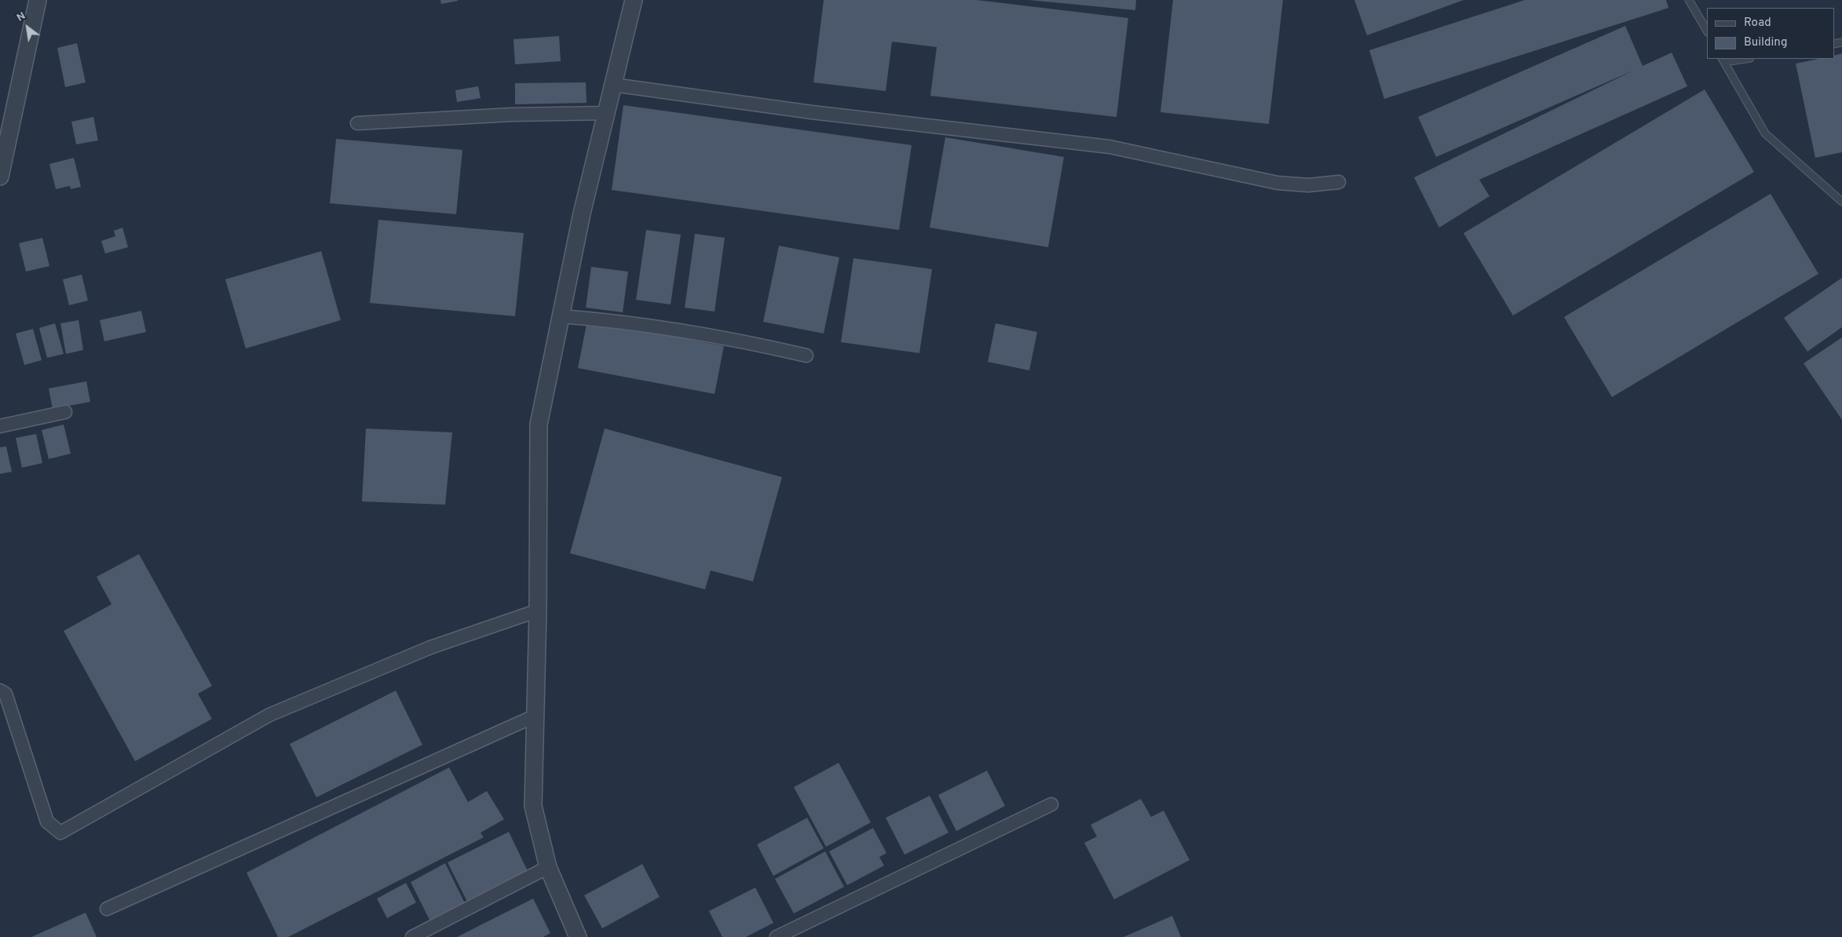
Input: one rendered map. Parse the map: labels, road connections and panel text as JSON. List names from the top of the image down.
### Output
{
  "legend": ["Road", "Building"],
  "north": "top left"
}
